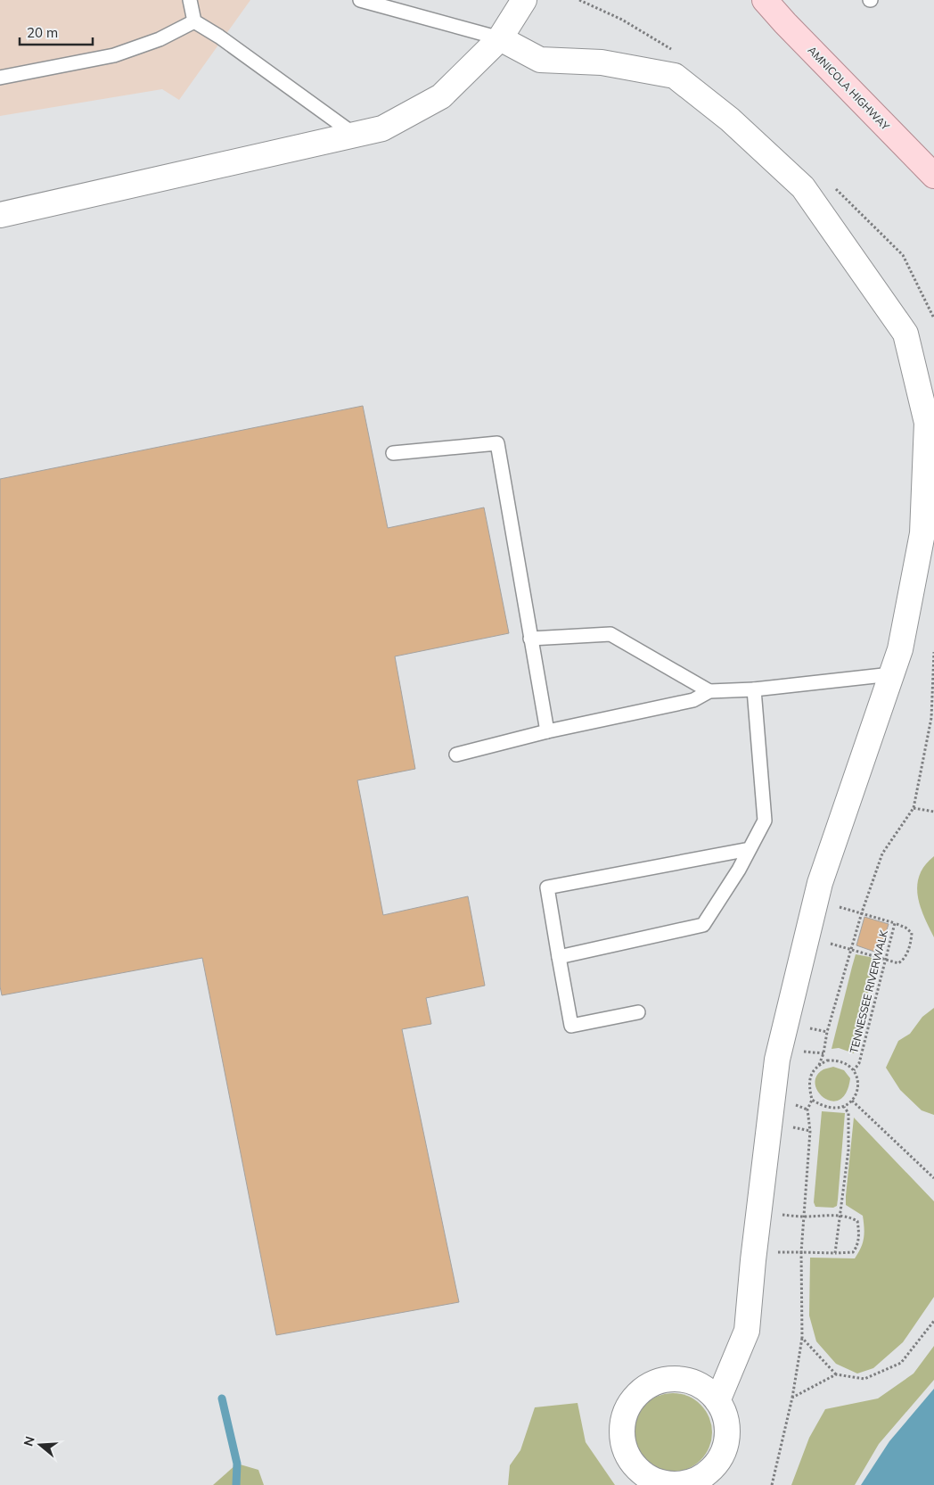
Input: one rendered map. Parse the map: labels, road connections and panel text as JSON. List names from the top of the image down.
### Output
{
  "streets": {
    "main road": ["AMNICOLA HIGHWAY"],
    "path": ["TENNESSEE RIVERWALK"]
  },
  "scale_bar": "20 m",
  "north": "left"
}
